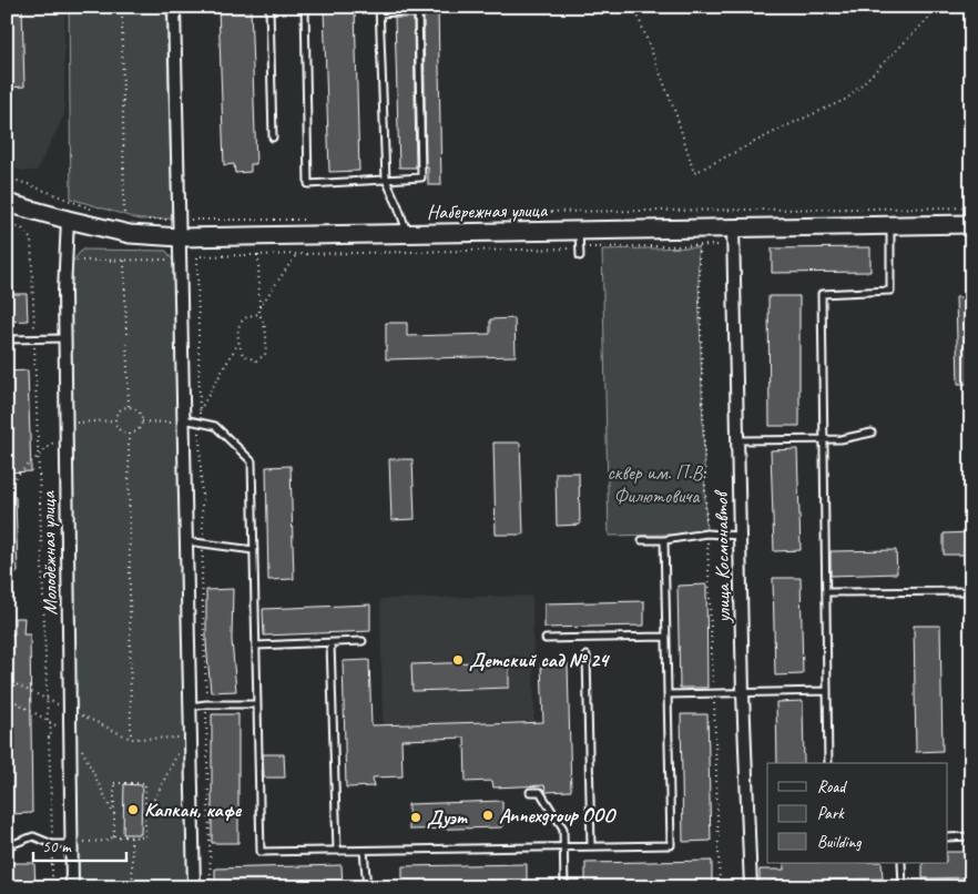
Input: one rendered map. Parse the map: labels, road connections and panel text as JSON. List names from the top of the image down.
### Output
{
  "streets": {
    "street": ["Набережная улица", "Молодёжная улица", "улица Космонавтов"]
  },
  "crossings": [
    ["Набережная улица", "Молодёжная улица"],
    ["Набережная улица", "улица Космонавтов"]
  ],
  "parks": ["сквер им. П.В. Филютовича"],
  "places": [
    "Детский сад № 24",
    "Капкан, кафе",
    "Annexgroup ООО",
    "Дуэт"
  ],
  "legend": ["Road", "Park", "Building"],
  "scale_bar": "50 m"
}
